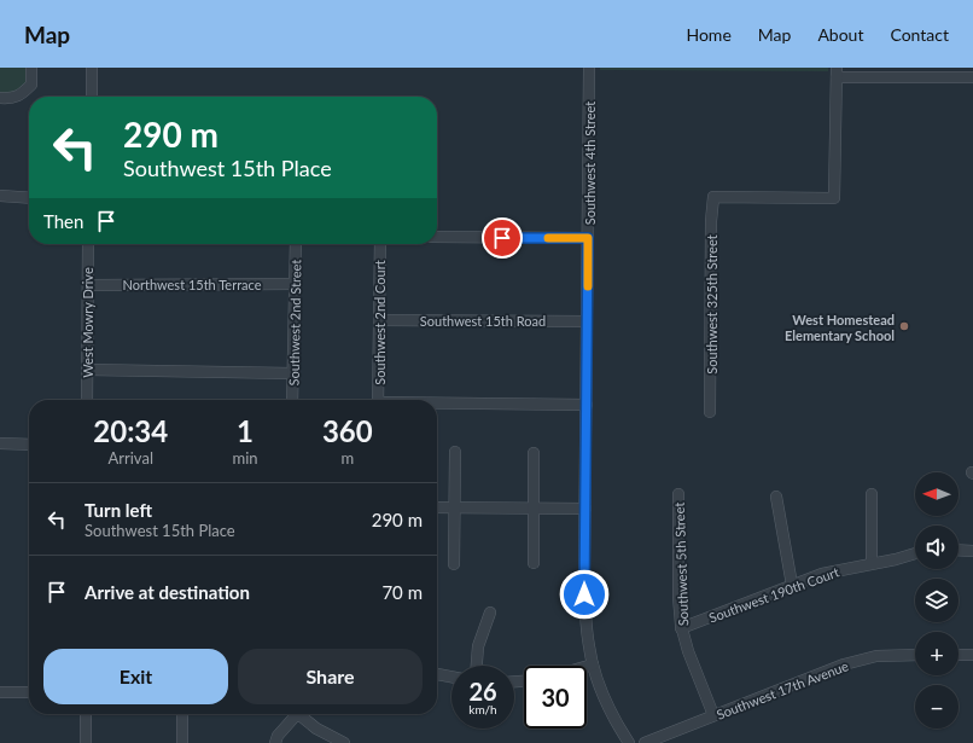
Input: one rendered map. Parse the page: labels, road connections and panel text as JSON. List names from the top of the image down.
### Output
{
  "streets": {
    "street": [
      "Southwest 4th Street",
      "Northwest 15th Terrace",
      "Southwest 325th Street",
      "Southwest 15th Road",
      "West Mowry Drive",
      "Southwest 2nd Street",
      "Southwest 2nd Court",
      "Southwest 5th Street",
      "Southwest 190th Court",
      "Southwest 17th Avenue"
    ]
  },
  "crossings": [
    ["Southwest 4th Street", "Southwest 15th Road"],
    ["Northwest 15th Terrace", "West Mowry Drive"],
    ["Northwest 15th Terrace", "Southwest 2nd Street"],
    ["Southwest 15th Road", "Southwest 2nd Court"],
    ["Southwest 5th Street", "Southwest 190th Court"],
    ["Southwest 5th Street", "Southwest 17th Avenue"]
  ],
  "places": ["West Homestead Elementary School"],
  "north": "left",
  "page": {
    "header": "Map",
    "nav": [
      "Home",
      "Map",
      "About",
      "Contact"
    ],
    "turn": ["290 m", "Southwest 15th Place"],
    "then": "Then",
    "eta": [
      "20:34",
      "Arrival",
      "1",
      "min",
      "360",
      "m"
    ],
    "map_buttons": ["+", "−"],
    "list": [
      {
        "name": "Turn left",
        "note": "Southwest 15th Place",
        "value": "290 m"
      },
      {
        "name": "Arrive at destination",
        "value": "70 m"
      }
    ],
    "buttons": ["Exit", "Share"],
    "speed": "26 km/h",
    "limit": "30"
  }
}
